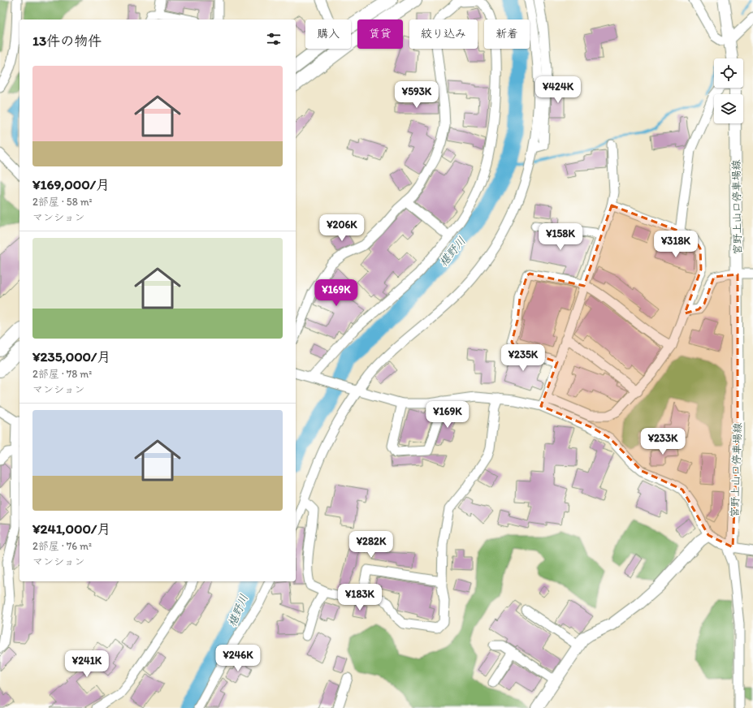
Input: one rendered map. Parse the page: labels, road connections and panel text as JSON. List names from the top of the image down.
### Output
{
  "streets": {
    "main road": ["宮野上山口停車場線"]
  },
  "water": ["椹野川"],
  "page": {
    "chip": [
      "購入",
      "賃貸",
      "絞り込み",
      "新着"
    ],
    "heading": "13件の物件",
    "list": [
      {
        "name": "¥169,000/月",
        "note": "2部屋 · 58 m² · マンション"
      },
      {
        "name": "¥235,000/月",
        "note": "2部屋 · 78 m² · マンション"
      },
      {
        "name": "¥241,000/月",
        "note": "2部屋 · 76 m² · マンション"
      }
    ],
    "price": [
      "¥424K",
      "¥593K",
      "¥206K",
      "¥158K",
      "¥318K",
      "¥169K",
      "¥235K",
      "¥169K",
      "¥233K",
      "¥282K",
      "¥183K",
      "¥246K",
      "¥241K"
    ]
  }
}
